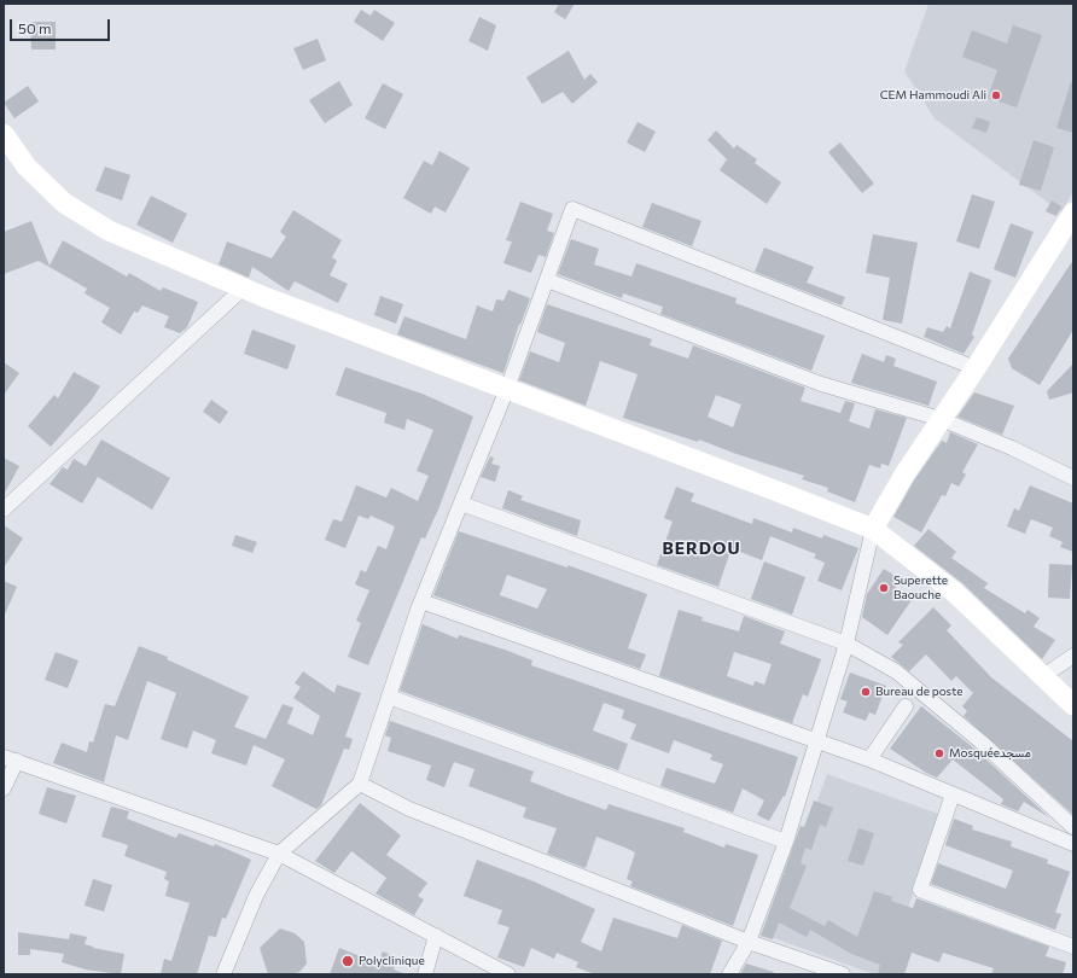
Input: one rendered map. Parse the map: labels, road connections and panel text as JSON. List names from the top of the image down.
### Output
{
  "districts": ["BERDOU"],
  "places": [
    "CEM Hammoudi Ali",
    "Superette Baouche",
    "Bureau de poste",
    "Mosquéeمسجد",
    "Polyclinique"
  ],
  "scale_bar": "50 m"
}
